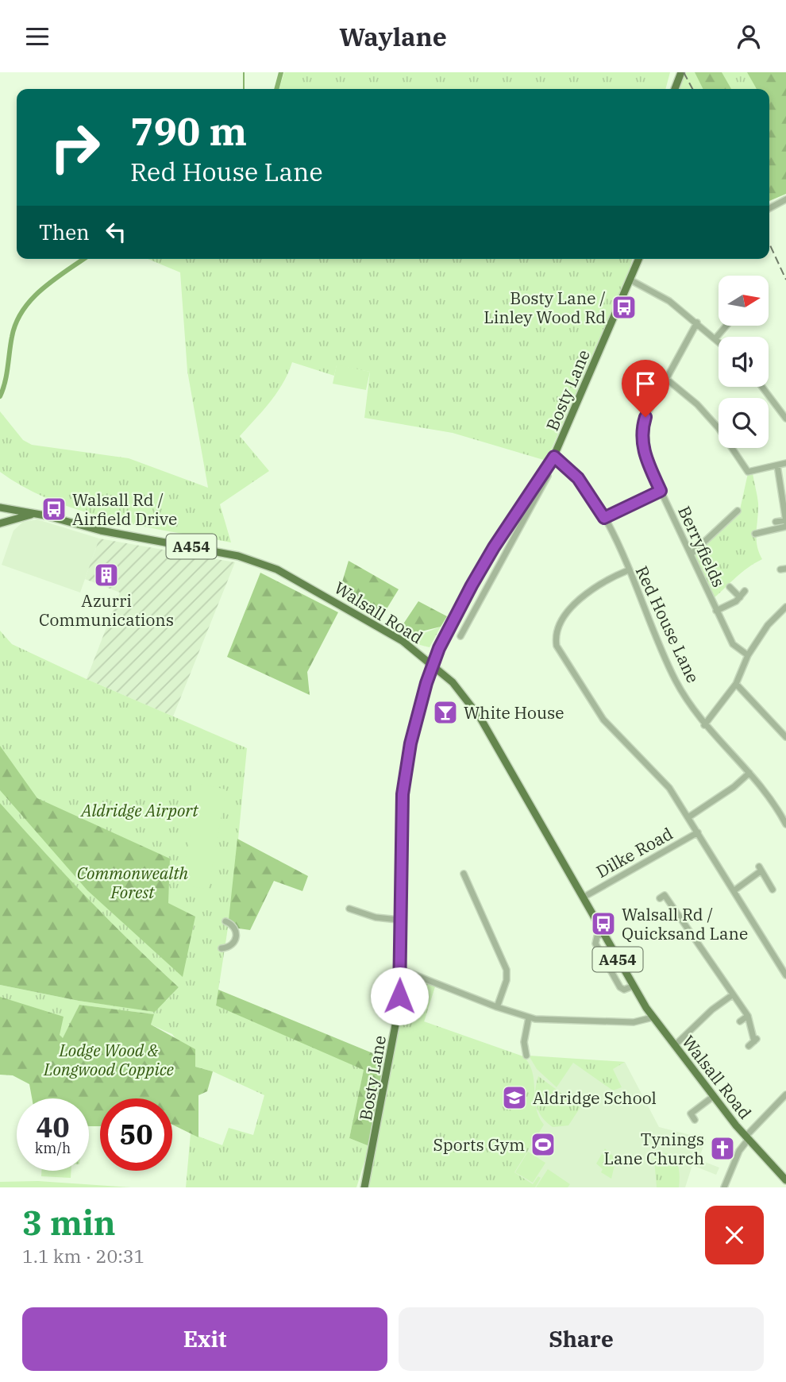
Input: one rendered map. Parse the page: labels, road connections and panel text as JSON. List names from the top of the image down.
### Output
{
  "streets": {
    "main road": ["Bosty Lane", "A454", "Walsall Road"],
    "street": ["Berryfields", "Red House Lane", "Dilke Road"]
  },
  "crossings": [
    ["Bosty Lane", "Walsall Road"],
    ["Bosty Lane", "Red House Lane"],
    ["Walsall Road", "Dilke Road"]
  ],
  "parks": ["Aldridge Airport", "Commonwealth Forest", "Lodge Wood & Longwood Coppice"],
  "places": {
    "bus stop": ["Bosty Lane / Linley Wood Rd", "Walsall Rd / Airfield Drive", "Walsall Rd / Quicksand Lane"],
    "building": ["Azurri Communications"],
    "bar": ["White House"],
    "school or university": ["Aldridge School"],
    "sports": ["Sports Gym"],
    "church": ["Tynings Lane Church"]
  },
  "north": "right",
  "page": {
    "header": "Waylane",
    "turn": ["790 m", "Red House Lane"],
    "then": "Then",
    "speed": "40 km/h",
    "limit": "50",
    "heading": ["3 min", "1.1 km · 20:31"],
    "buttons": ["Exit", "Share"]
  }
}
